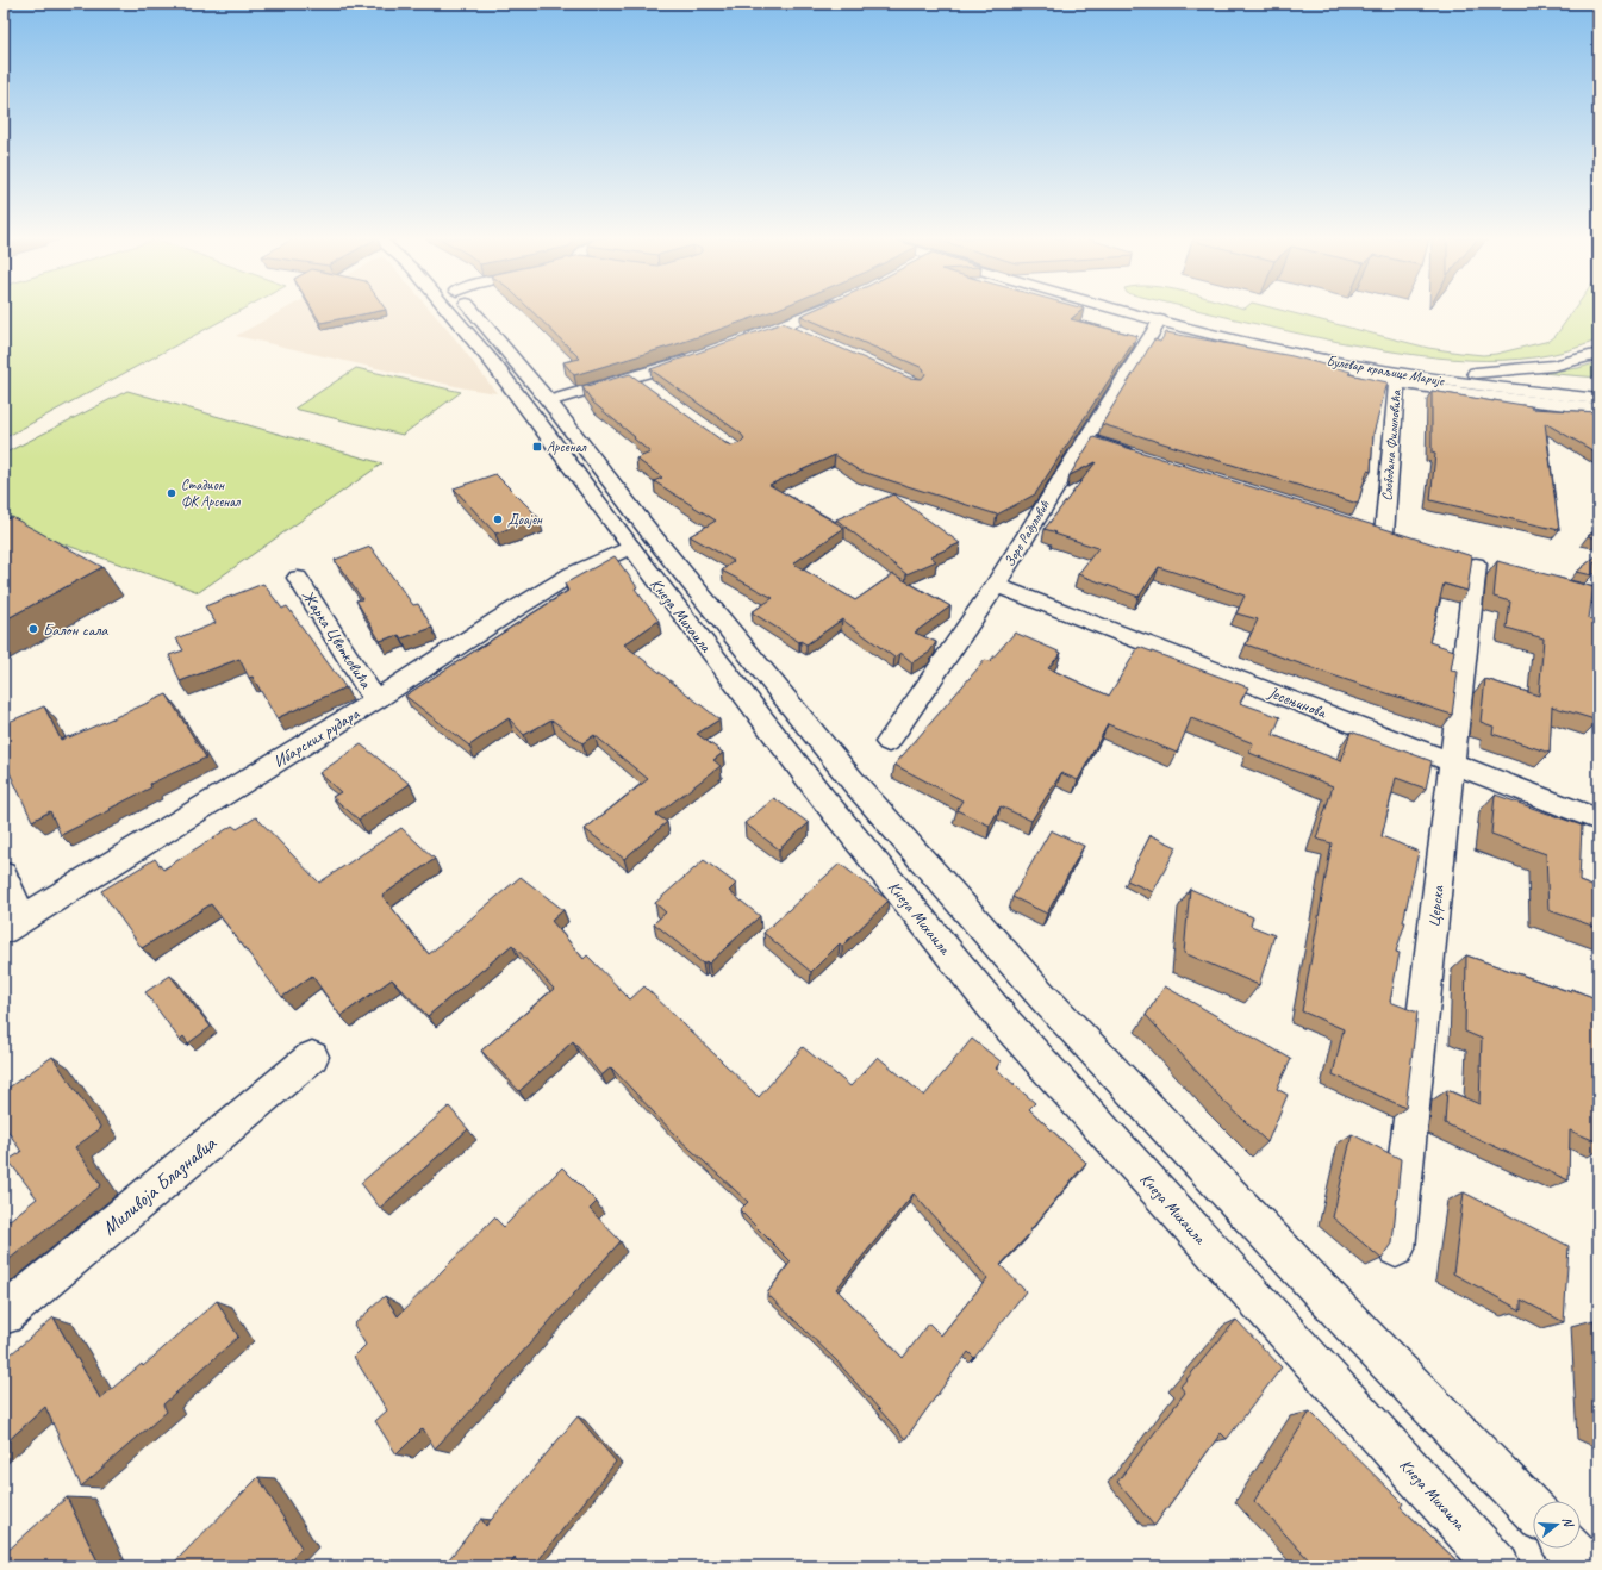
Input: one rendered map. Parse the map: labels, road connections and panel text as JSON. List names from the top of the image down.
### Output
{
  "streets": {
    "main road": [
      "Булевар краљице Марије",
      "Слободана Филиповића",
      "Зоре Радуловић",
      "Кнеза Михаила",
      "Жарка Цветковића",
      "Јесењинова",
      "Ибарских рудара",
      "Церска",
      "Миливоја Блазнавца"
    ]
  },
  "crossings": [
    ["Булевар краљице Марије", "Слободана Филиповића"],
    ["Булевар краљице Марије", "Зоре Радуловић"],
    ["Зоре Радуловић", "Јесењинова"],
    ["Кнеза Михаила", "Ибарских рудара"],
    ["Жарка Цветковића", "Ибарских рудара"],
    ["Јесењинова", "Церска"]
  ],
  "places": {
    "transit": ["Арсенал"],
    "other": ["Стадион ФК Арсенал", "Доајен", "Балон сала"]
  },
  "north": "right"
}
